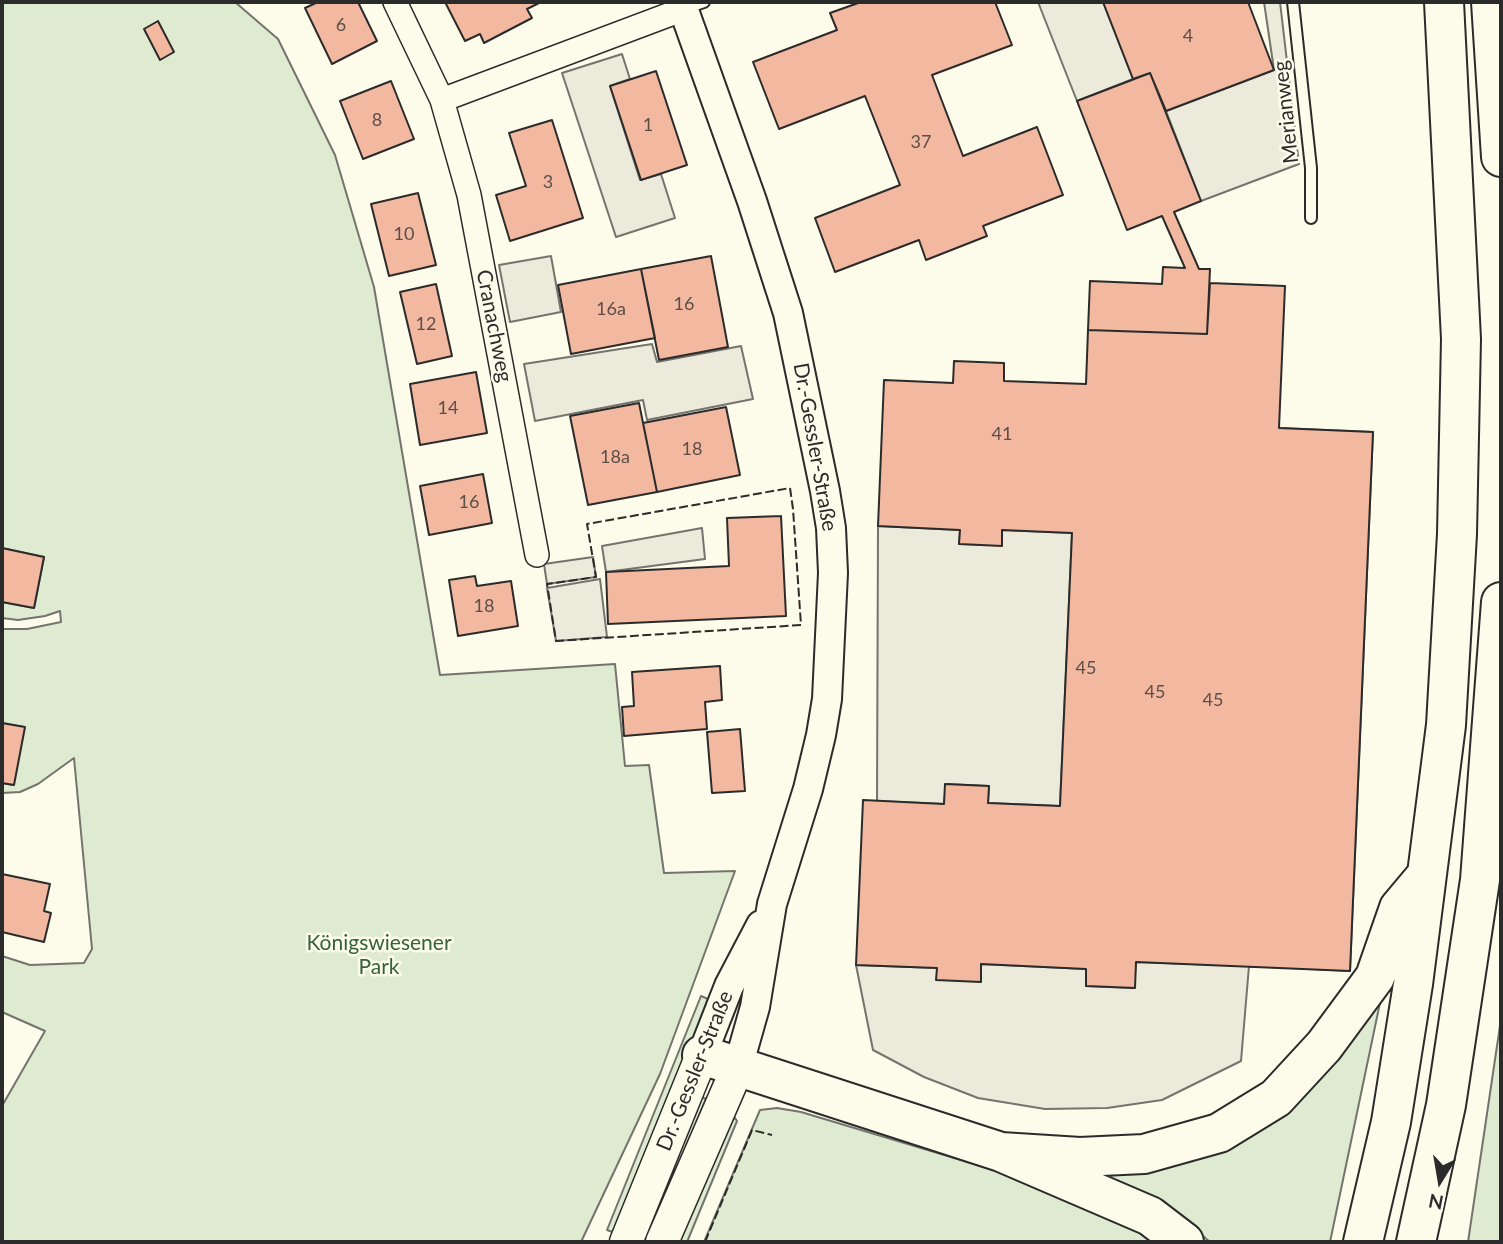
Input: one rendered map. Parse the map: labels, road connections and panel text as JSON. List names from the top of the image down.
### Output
{
  "streets": {
    "main road": ["Dr.-Gessler-Straße"],
    "street": ["Cranachweg"],
    "lane": ["Merianweg"]
  },
  "parks": ["Königswiesener Park"],
  "house_numbers": [
    "6",
    "4",
    "8",
    "1",
    "37",
    "3",
    "10",
    "16",
    "16a",
    "12",
    "14",
    "41",
    "18",
    "18a",
    "16",
    "18",
    "45",
    "45",
    "45"
  ],
  "north": "bottom"
}
